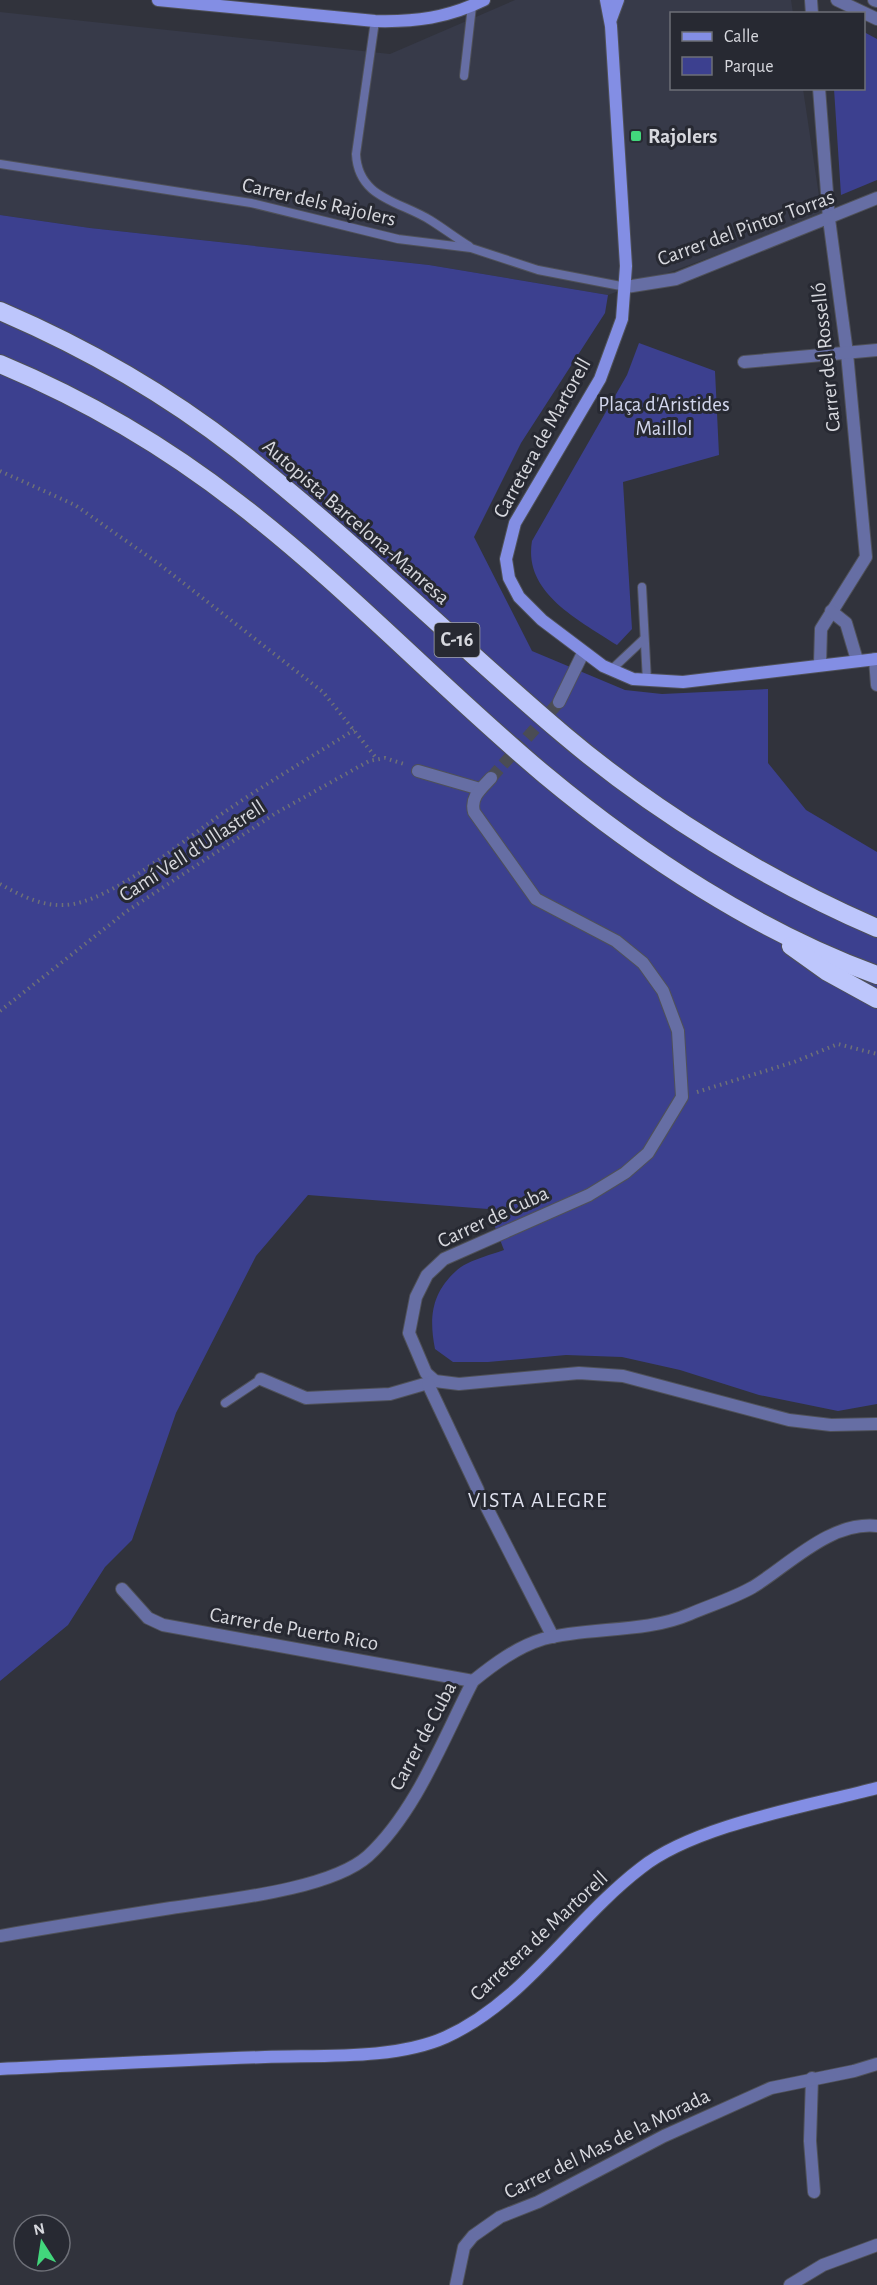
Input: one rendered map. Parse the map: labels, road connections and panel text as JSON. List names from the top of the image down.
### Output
{
  "streets": {
    "highway": ["Autopista Barcelona-Manresa", "C-16"],
    "main road": ["Carretera de Martorell"],
    "street": [
      "Carrer del Pintor Torras",
      "Carrer del Rosselló",
      "Carrer de Cuba",
      "Carrer de Puerto Rico",
      "Carrer del Mas de la Morada"
    ],
    "lane": ["Carrer dels Rajolers"],
    "path": ["Camí Vell d'Ullastrell"]
  },
  "crossings": [
    ["Carrer dels Rajolers", "Carrer del Pintor Torras"],
    ["Carrer dels Rajolers", "Carretera de Martorell"],
    ["Carrer del Pintor Torras", "Carrer del Rosselló"],
    ["Carrer del Pintor Torras", "Carretera de Martorell"],
    ["Carrer del Rosselló", "Carretera de Martorell"],
    ["Carrer de Cuba", "Carrer de Puerto Rico"]
  ],
  "districts": ["VISTA ALEGRE"],
  "parks": ["Plaça d'Aristides Maillol"],
  "places": {
    "transit": ["Rajolers"]
  },
  "legend": ["Calle", "Parque"],
  "north": "top"
}
